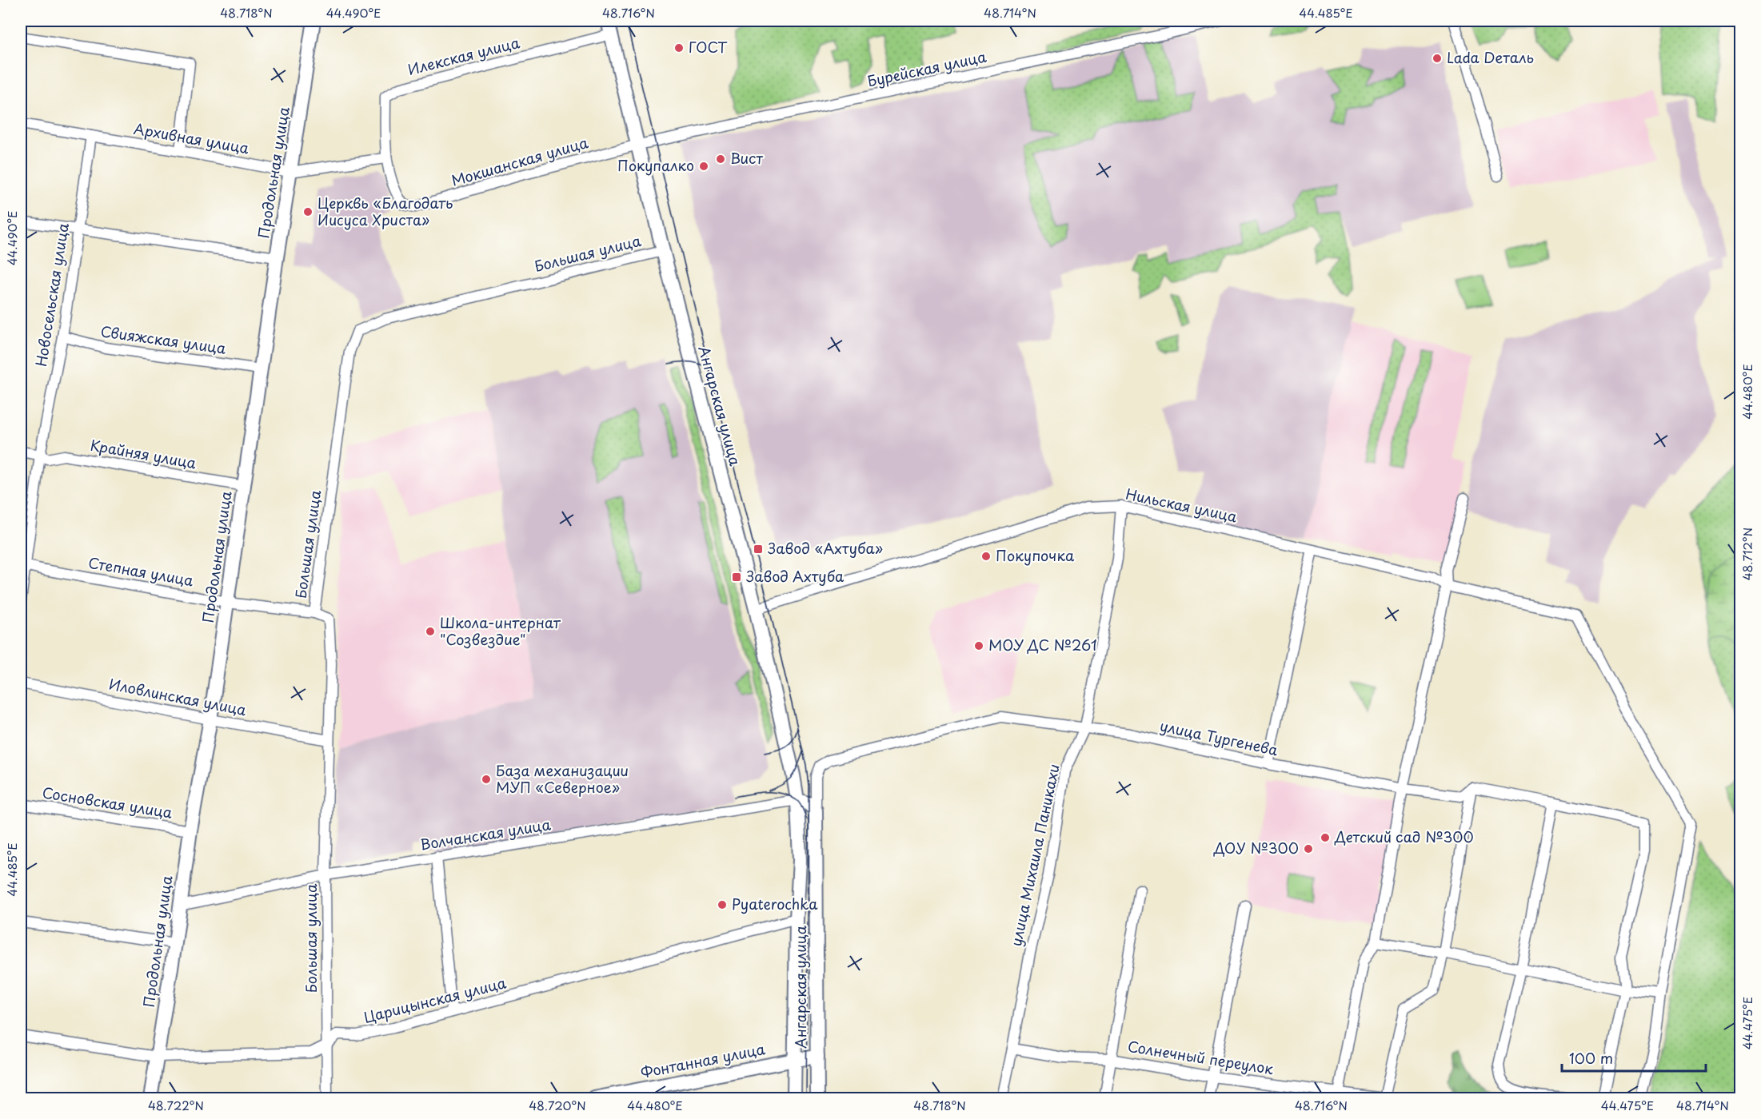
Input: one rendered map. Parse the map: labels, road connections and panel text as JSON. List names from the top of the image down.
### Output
{
  "streets": {
    "main road": ["Продольная улица", "Ангарская улица", "Фонтанная улица"],
    "street": [
      "Илекская улица",
      "Бурейская улица",
      "Архивная улица",
      "Мокшанская улица",
      "Большая улица",
      "Новосельская улица",
      "Свияжская улица",
      "Крайняя улица",
      "Нильская улица",
      "Степная улица",
      "Иловлинская улица",
      "улица Тургенева",
      "Сосновская улица",
      "Волчанская улица",
      "улица Михаила Паникахи",
      "Царицынская улица",
      "Солнечный переулок"
    ]
  },
  "crossings": [
    ["Илекская улица", "Архивная улица"],
    ["Илекская улица", "Мокшанская улица"],
    ["Илекская улица", "Ангарская улица"],
    ["Бурейская улица", "Мокшанская улица"],
    ["Бурейская улица", "Ангарская улица"],
    ["Архивная улица", "Мокшанская улица"],
    ["Архивная улица", "Продольная улица"],
    ["Архивная улица", "Новосельская улица"],
    ["Мокшанская улица", "Ангарская улица"],
    ["Продольная улица", "Свияжская улица"],
    ["Продольная улица", "Крайняя улица"],
    ["Продольная улица", "Степная улица"],
    ["Продольная улица", "Иловлинская улица"],
    ["Продольная улица", "Сосновская улица"],
    ["Продольная улица", "Волчанская улица"],
    ["Продольная улица", "Царицынская улица"],
    ["Большая улица", "Ангарская улица"],
    ["Большая улица", "Степная улица"],
    ["Большая улица", "Иловлинская улица"],
    ["Большая улица", "Волчанская улица"],
    ["Большая улица", "Царицынская улица"],
    ["Новосельская улица", "Свияжская улица"],
    ["Новосельская улица", "Крайняя улица"],
    ["Новосельская улица", "Степная улица"],
    ["Ангарская улица", "Нильская улица"],
    ["Ангарская улица", "улица Тургенева"],
    ["Ангарская улица", "Волчанская улица"],
    ["Ангарская улица", "Царицынская улица"],
    ["Ангарская улица", "Фонтанная улица"],
    ["Нильская улица", "улица Михаила Паникахи"],
    ["улица Тургенева", "Волчанская улица"],
    ["улица Тургенева", "улица Михаила Паникахи"],
    ["улица Михаила Паникахи", "Солнечный переулок"]
  ],
  "places": {
    "other": [
      "ГОСТ",
      "Lada Dеталь",
      "Вист",
      "Покупалко",
      "Церквь «Благодать Иисуса Христа»",
      "Покупочка",
      "Школа-интернат \"Созвездие\"",
      "МОУ ДС №261",
      "База механизации МУП «Северное»",
      "Детский сад №300",
      "ДОУ №300",
      "Pyaterochka"
    ],
    "transit": ["Завод «Ахтуба»", "Завод Ахтуба"]
  },
  "scale_bar": "100 m",
  "coordinates": [
    "48.718°N",
    "44.490°E",
    "48.716°N",
    "48.714°N",
    "44.485°E",
    "44.480°E",
    "48.712°N",
    "44.475°E",
    "48.722°N",
    "48.720°N"
  ]
}
